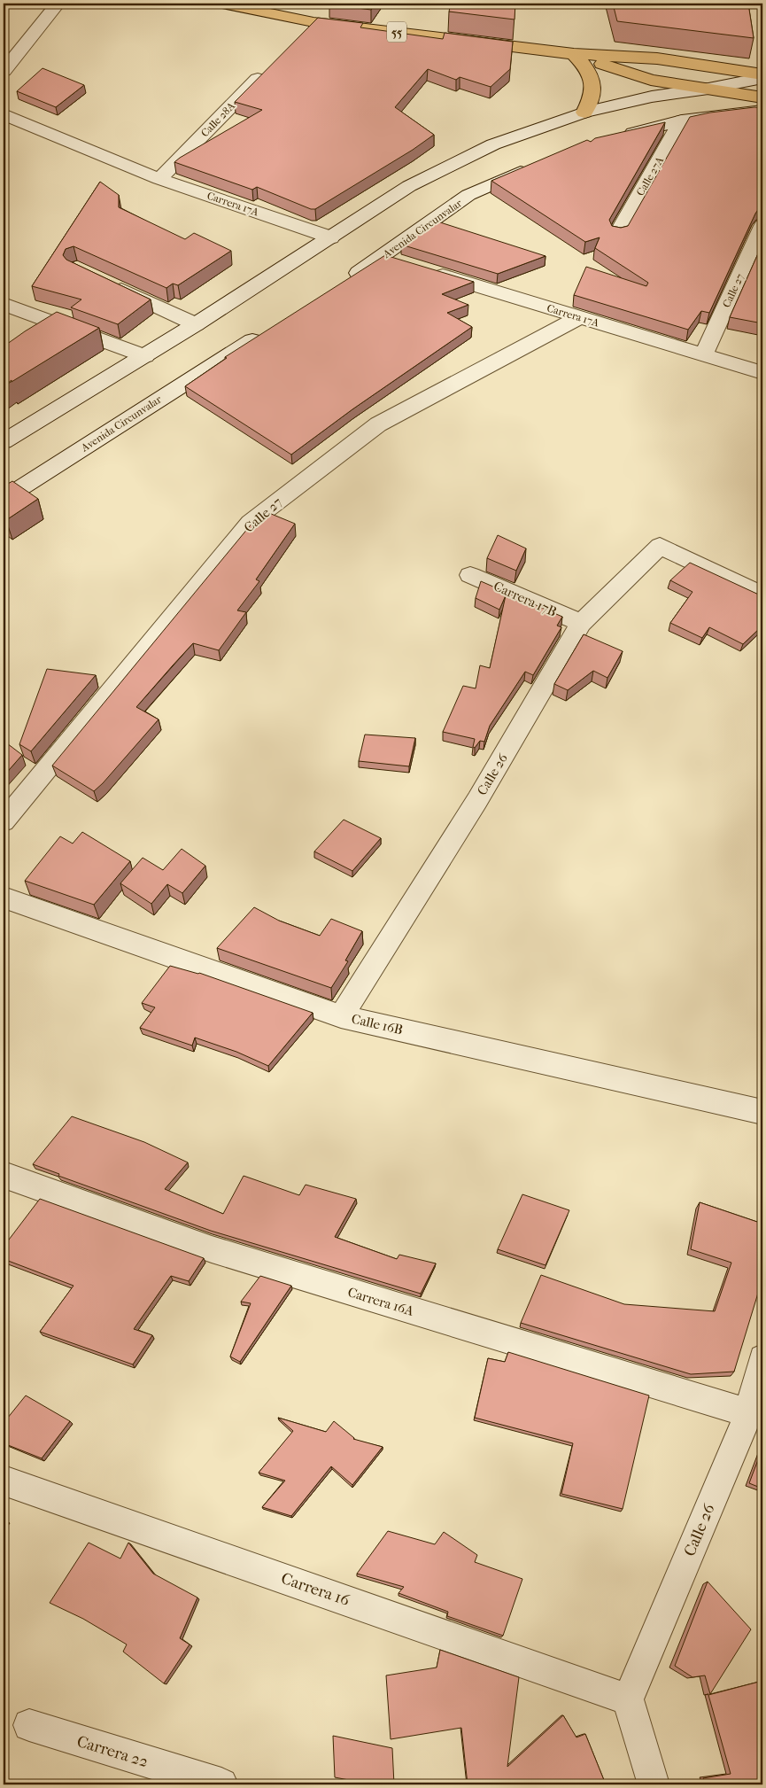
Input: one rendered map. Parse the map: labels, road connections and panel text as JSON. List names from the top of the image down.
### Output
{
  "streets": {
    "highway": ["55"],
    "street": [
      "Calle 28A",
      "Calle 27A",
      "Carrera 17A",
      "Avenida Circunvalar",
      "Calle 27",
      "Carrera 17B",
      "Calle 26",
      "Calle 16B",
      "Carrera 16A",
      "Carrera 16",
      "Carrera 22"
    ]
  },
  "crossings": [
    ["Calle 28A", "Carrera 17A"],
    ["Carrera 17A", "Calle 27"],
    ["Carrera 17B", "Calle 26"],
    ["Calle 26", "Calle 16B"],
    ["Calle 26", "Carrera 16A"],
    ["Calle 26", "Carrera 16"]
  ]
}
